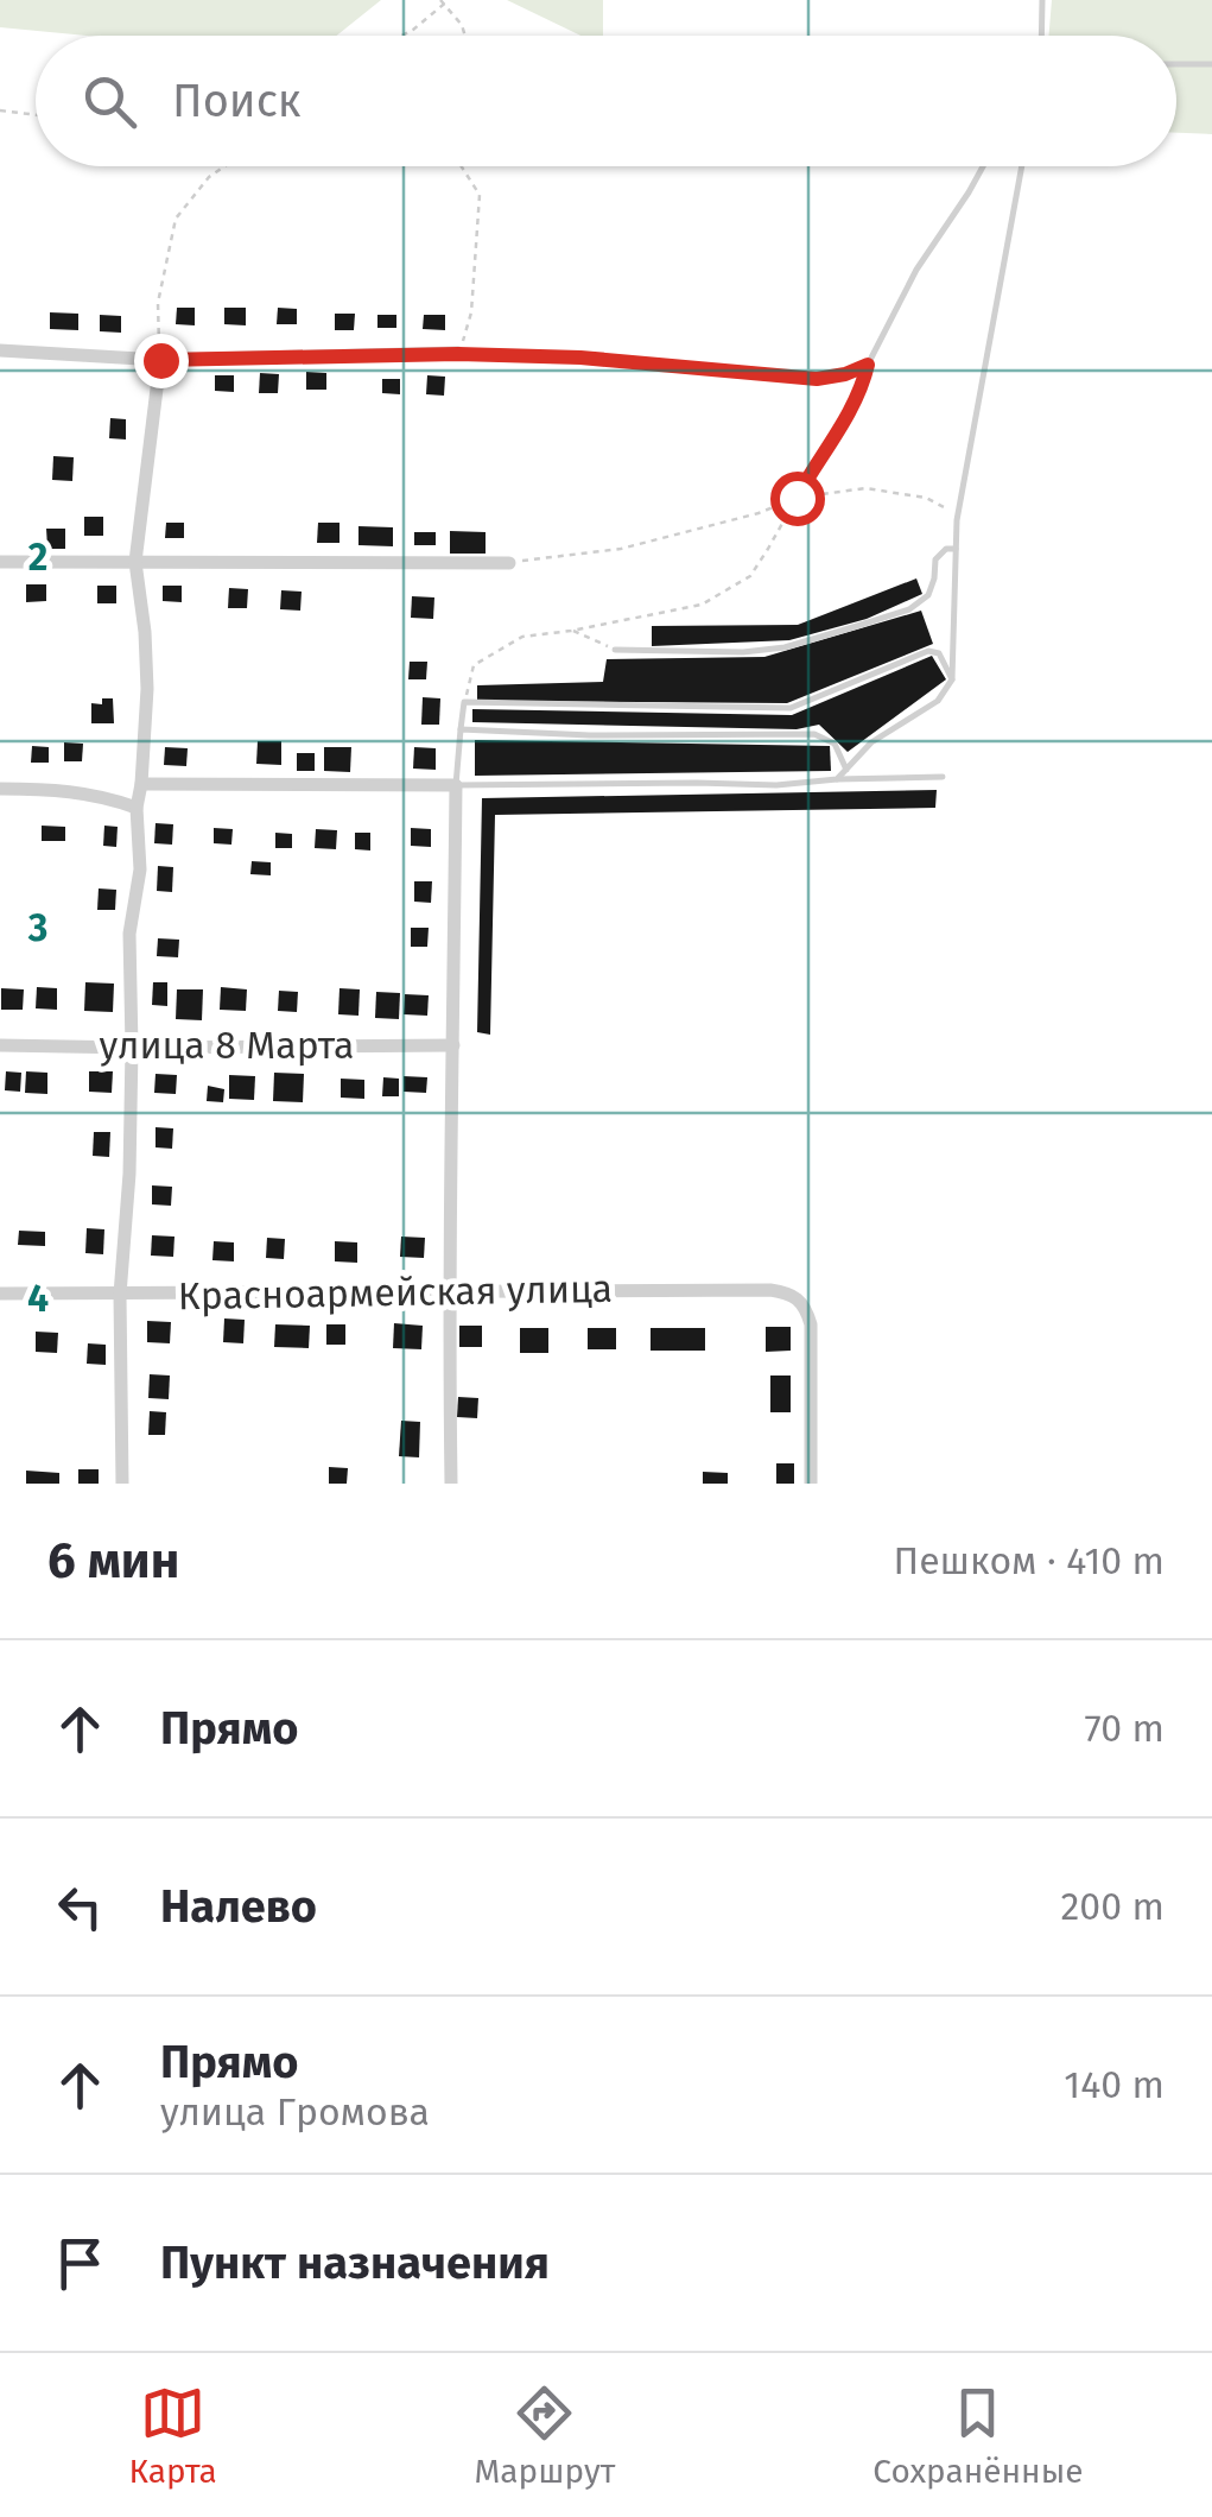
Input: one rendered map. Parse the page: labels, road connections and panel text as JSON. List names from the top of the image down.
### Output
{
  "streets": {
    "street": ["улица 8 Марта", "Красноармейская улица"]
  },
  "page": {
    "search": "Поиск",
    "heading": ["6 мин", "Пешком · 410 m"],
    "list": [
      ["Прямо", "70 m"],
      ["Налево", "200 m"],
      ["Прямо", "улица Громова", "140 m"],
      "Пункт назначения"
    ],
    "nav": ["Карта", "Маршрут", "Сохранённые"]
  },
  "grid": {
    "rows": ["2", "3", "4"]
  }
}
